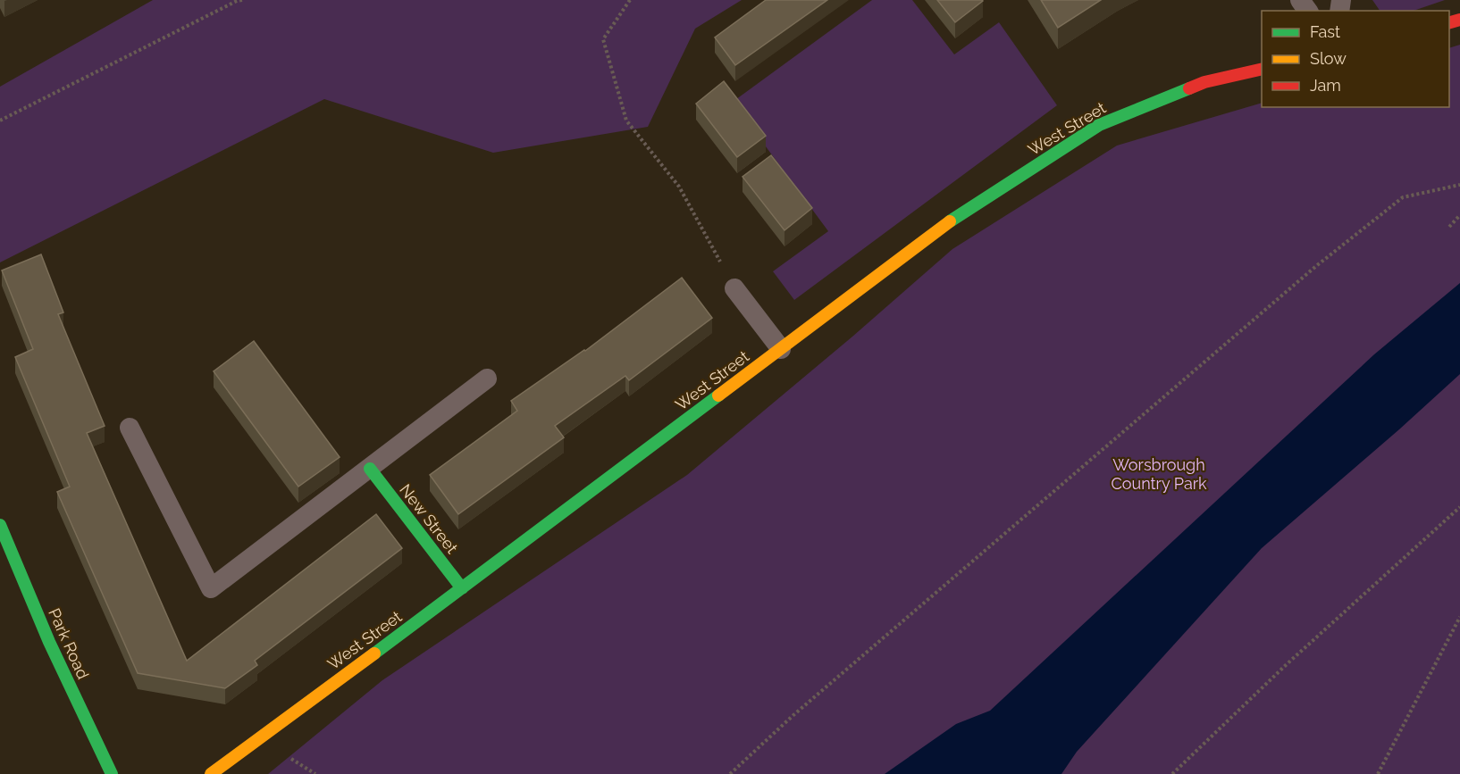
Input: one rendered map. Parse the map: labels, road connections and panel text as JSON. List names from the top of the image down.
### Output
{
  "streets": {
    "main road": ["West Street", "New Street", "Park Road"]
  },
  "crossings": [
    ["West Street", "New Street"]
  ],
  "parks": ["Worsbrough Country Park"],
  "legend": ["Fast", "Slow", "Jam"]
}
